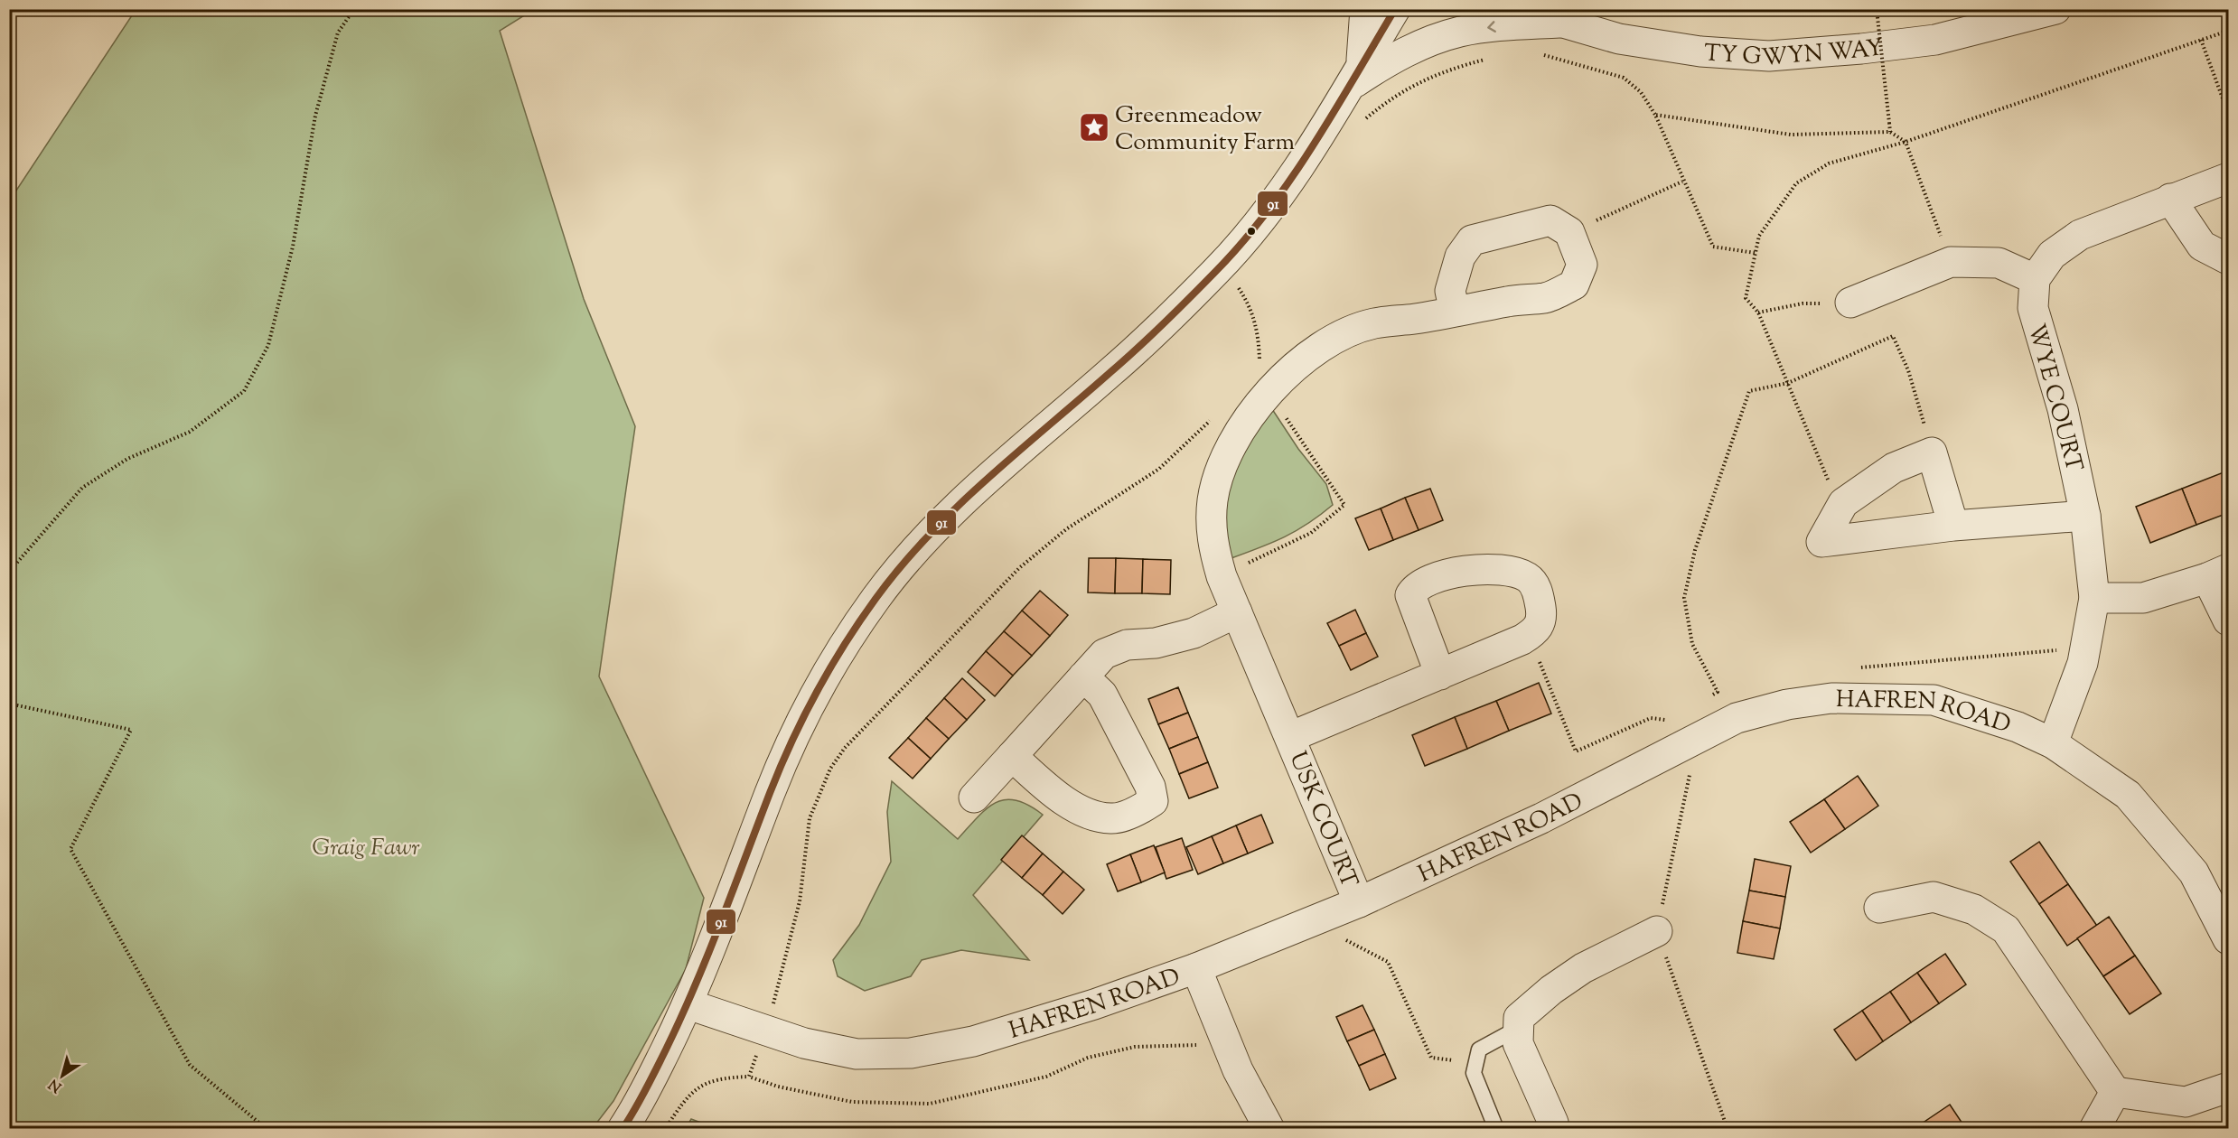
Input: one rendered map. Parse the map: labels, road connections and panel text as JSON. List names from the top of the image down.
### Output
{
  "streets": {
    "street": [
      "TY GWYN WAY",
      "WYE COURT",
      "HAFREN ROAD",
      "USK COURT"
    ]
  },
  "crossings": [
    ["WYE COURT", "HAFREN ROAD"],
    ["HAFREN ROAD", "USK COURT"]
  ],
  "parks": ["Graig Fawr"],
  "places": {
    "place": ["Greenmeadow Community Farm"]
  },
  "lines": ["transit line 91"],
  "north": "bottom left"
}
